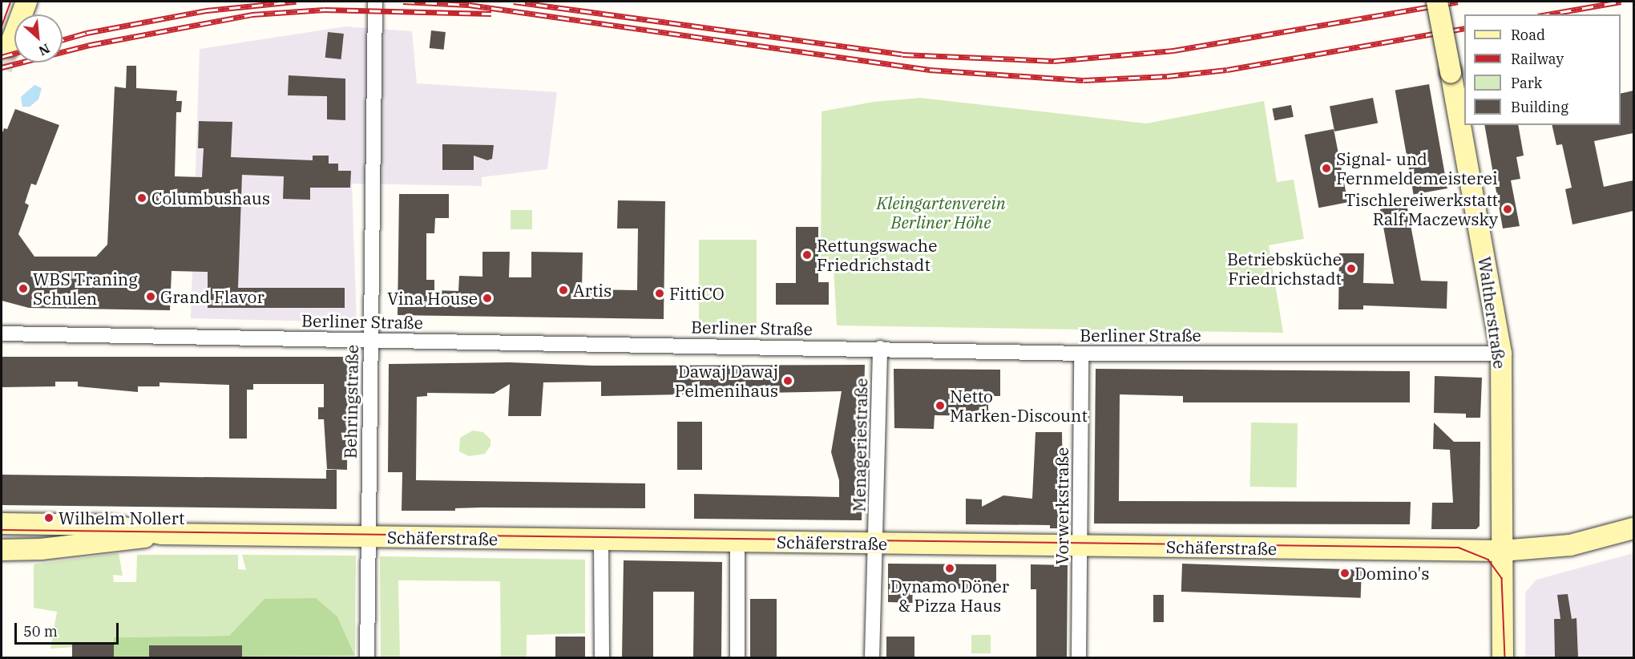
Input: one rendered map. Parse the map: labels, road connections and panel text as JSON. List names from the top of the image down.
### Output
{
  "streets": {
    "street": [
      "Waltherstraße",
      "Berliner Straße",
      "Behringstraße",
      "Menageriestraße",
      "Vorwerkstraße",
      "Schäferstraße"
    ]
  },
  "crossings": [
    ["Waltherstraße", "Berliner Straße"],
    ["Waltherstraße", "Schäferstraße"],
    ["Berliner Straße", "Behringstraße"],
    ["Berliner Straße", "Menageriestraße"],
    ["Berliner Straße", "Vorwerkstraße"],
    ["Behringstraße", "Schäferstraße"],
    ["Menageriestraße", "Schäferstraße"],
    ["Vorwerkstraße", "Schäferstraße"]
  ],
  "parks": ["Kleingartenverein Berliner Höhe"],
  "places": [
    "Signal- und Fernmeldemeisterei",
    "Columbushaus",
    "Tischlereiwerkstatt Ralf Maczewsky",
    "Rettungswache Friedrichstadt",
    "Betriebsküche Friedrichstadt",
    "WBS Traning Schulen",
    "Artis",
    "FittiCO",
    "Grand Flavor",
    "Vina House",
    "Dawaj Dawaj Pelmenihaus",
    "Netto Marken-Discount",
    "Wilhelm Nollert",
    "Dynamo Döner & Pizza Haus",
    "Domino's"
  ],
  "legend": [
    "Road",
    "Railway",
    "Park",
    "Building"
  ],
  "scale_bar": "50 m",
  "north": "bottom right"
}
